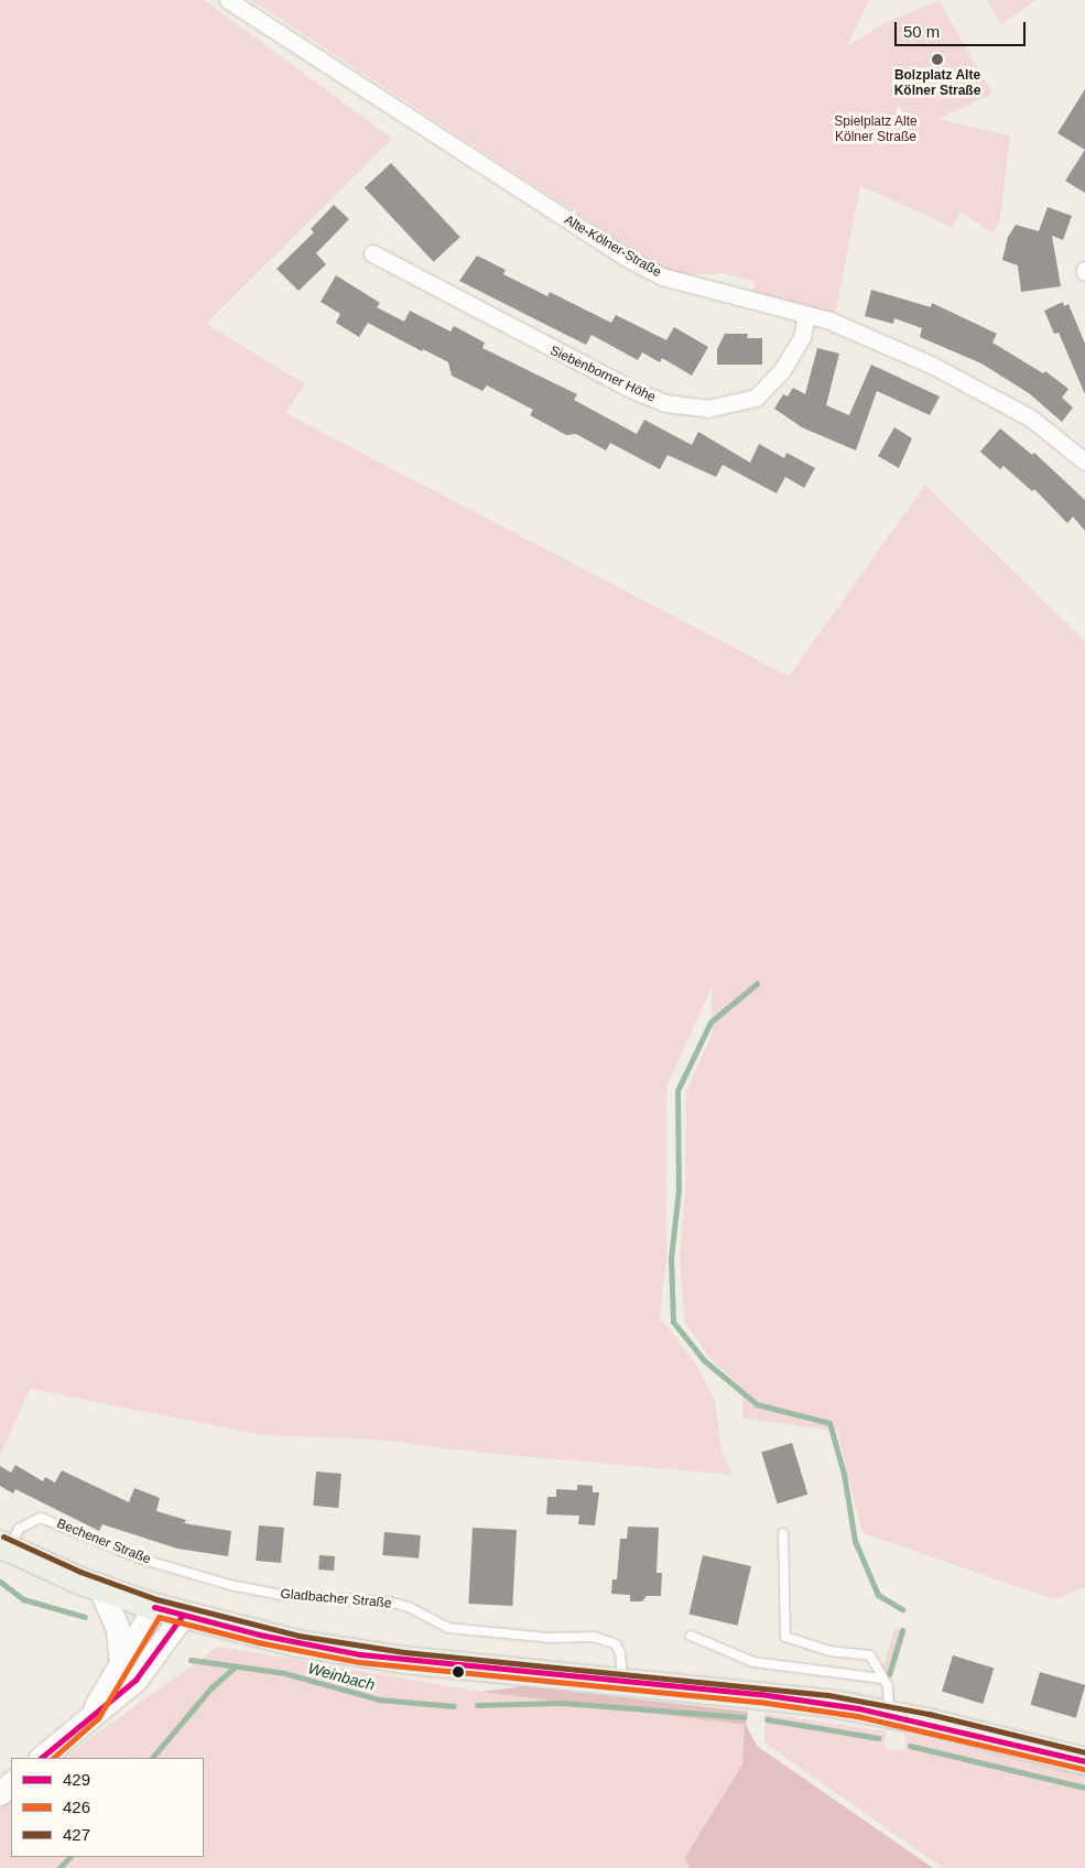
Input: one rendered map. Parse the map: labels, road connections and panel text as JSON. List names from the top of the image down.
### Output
{
  "streets": {
    "street": ["Alte-Kölner-Straße", "Siebenborner Höhe"],
    "lane": ["Bechener Straße", "Gladbacher Straße"]
  },
  "crossings": [
    ["Alte-Kölner-Straße", "Siebenborner Höhe"],
    ["Bechener Straße", "Gladbacher Straße"]
  ],
  "water": ["Weinbach"],
  "parks": ["Spielplatz Alte Kölner Straße"],
  "places": ["Bolzplatz Alte Kölner Straße"],
  "lines": ["transit line 427", "transit line 429", "transit line 426"],
  "legend": ["429", "426", "427"],
  "scale_bar": "50 m"
}
